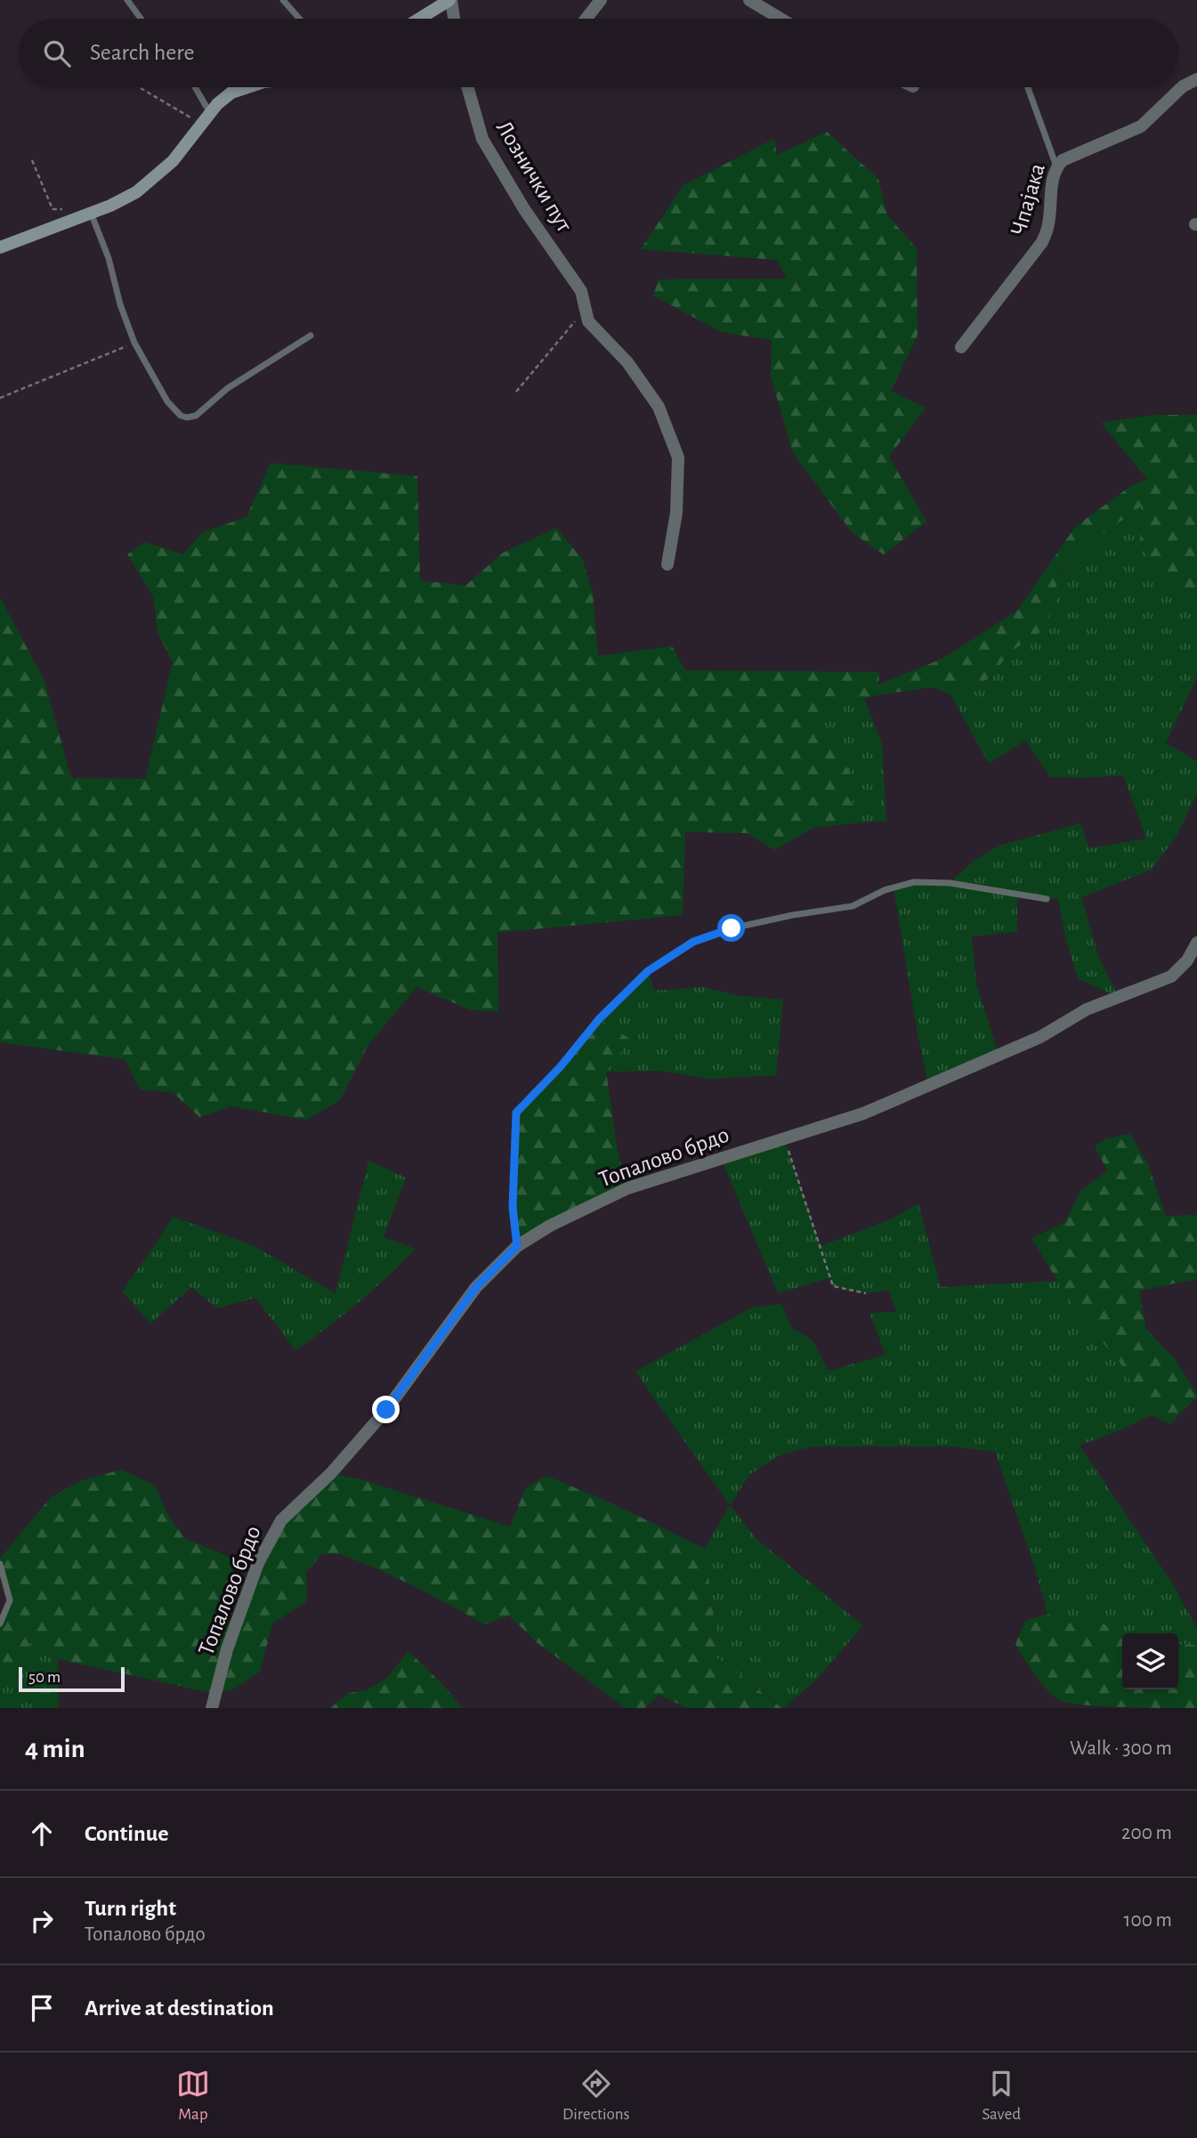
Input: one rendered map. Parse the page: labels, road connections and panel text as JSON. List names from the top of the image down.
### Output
{
  "streets": {
    "street": ["Лознички пут", "Чпајака", "Топалово брдо"]
  },
  "scale_bar": "50 m",
  "page": {
    "search": "Search here",
    "scale": "50 m",
    "heading": ["4 min", "Walk · 300 m"],
    "list": [
      ["Continue", "200 m"],
      ["Turn right", "Топалово брдо", "100 m"],
      "Arrive at destination"
    ],
    "nav": ["Map", "Directions", "Saved"]
  }
}
